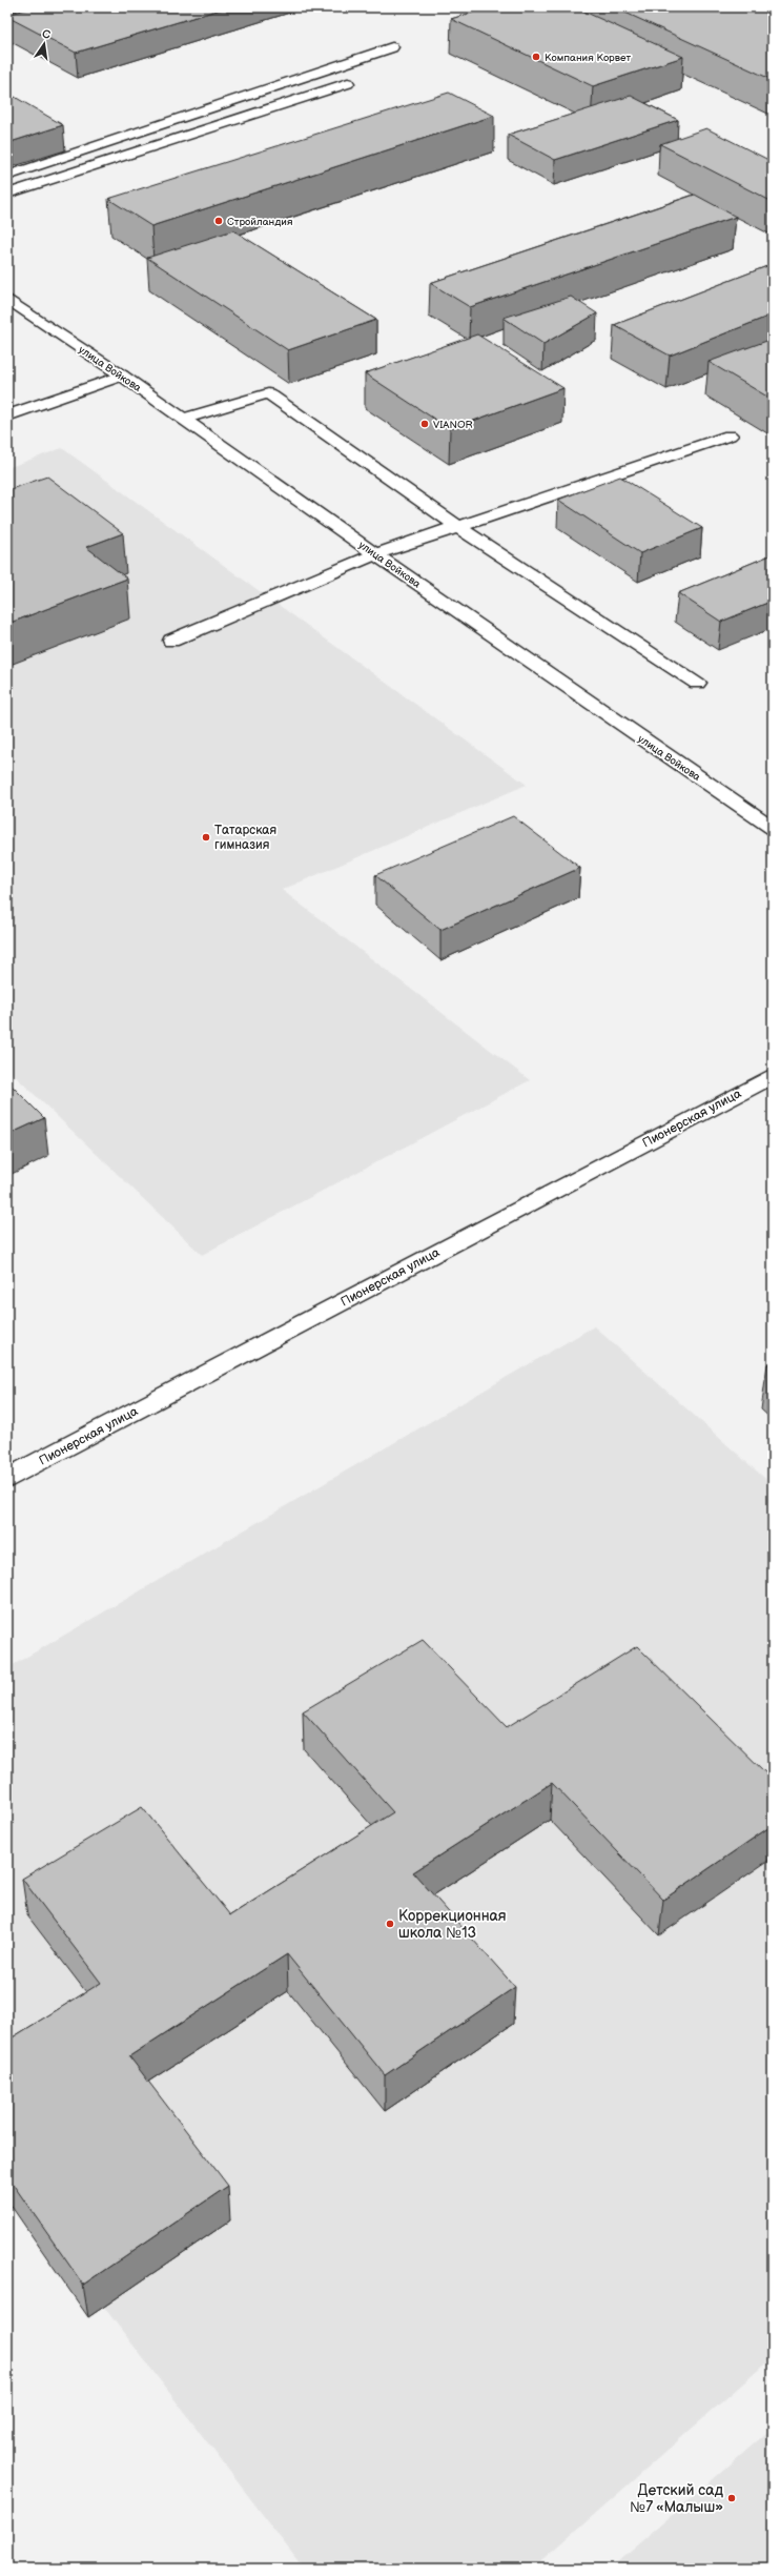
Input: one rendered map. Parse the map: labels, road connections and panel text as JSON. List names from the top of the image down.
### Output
{
  "streets": {
    "street": ["улица Войкова", "Пионерская улица"]
  },
  "places": [
    "Компания Корвет",
    "Стройландия",
    "VIANOR",
    "Татарская гимназия",
    "Коррекционная школа №13",
    "Детский сад №7 «Малыш»"
  ],
  "north": "top"
}
